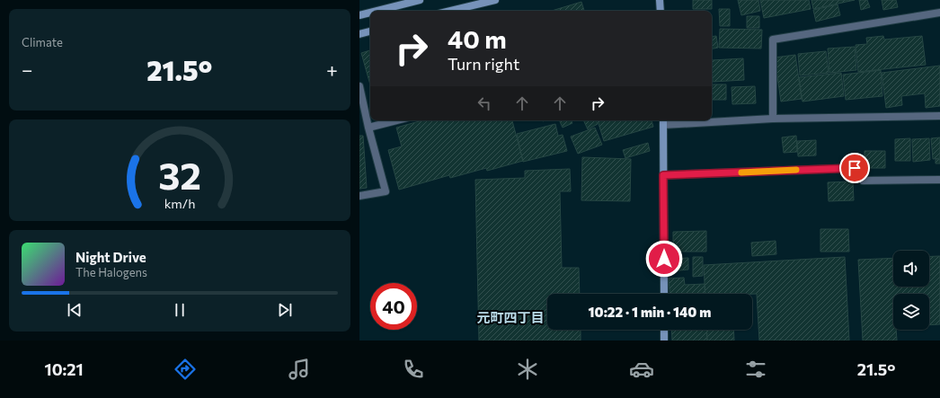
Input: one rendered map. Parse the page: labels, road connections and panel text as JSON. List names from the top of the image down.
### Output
{
  "districts": ["元町四丁目"],
  "page": {
    "tile": "Climate",
    "turn": ["40 m", "Turn right"],
    "heat": ["−", "21.5°", "+"],
    "song": ["Night Drive", "The Halogens"],
    "limit": "40",
    "trip": "10:22 · 1 min · 140 m",
    "tabs": ["10:21", "21.5°"],
    "gauge": ["32", "km/h"]
  }
}
